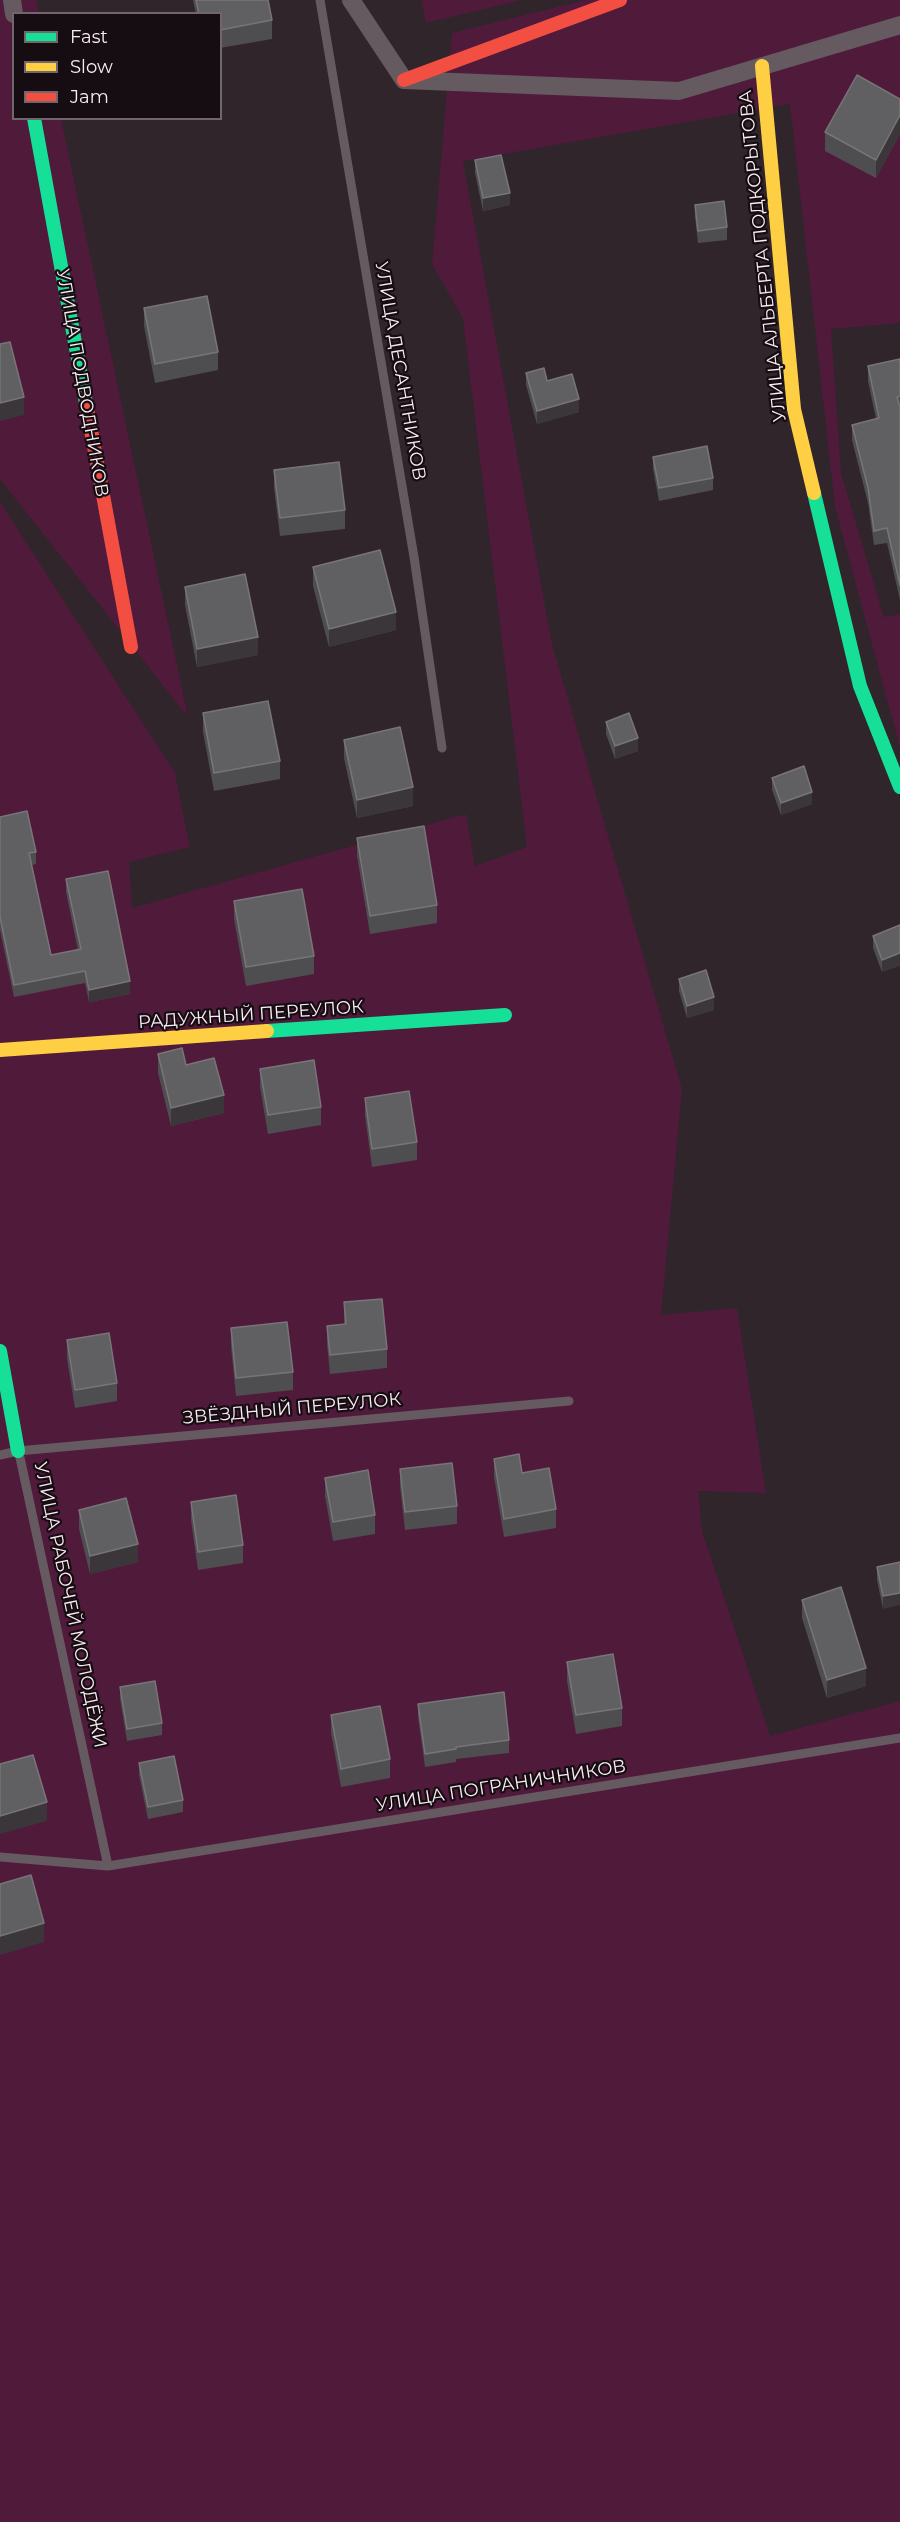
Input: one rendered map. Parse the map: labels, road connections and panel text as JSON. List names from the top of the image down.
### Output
{
  "streets": {
    "street": [
      "УЛИЦА АЛЬБЕРТА ПОДКОРЫТОВА",
      "УЛИЦА ПОДВОДНИКОВ",
      "РАДУЖНЫЙ ПЕРЕУЛОК",
      "УЛИЦА РАБОЧЕЙ МОЛОДЁЖИ"
    ],
    "lane": ["УЛИЦА ДЕСАНТНИКОВ", "ЗВЁЗДНЫЙ ПЕРЕУЛОК", "УЛИЦА ПОГРАНИЧНИКОВ"]
  },
  "crossings": [
    ["ЗВЁЗДНЫЙ ПЕРЕУЛОК", "УЛИЦА РАБОЧЕЙ МОЛОДЁЖИ"],
    ["УЛИЦА РАБОЧЕЙ МОЛОДЁЖИ", "УЛИЦА ПОГРАНИЧНИКОВ"]
  ],
  "legend": ["Fast", "Slow", "Jam"]
}
